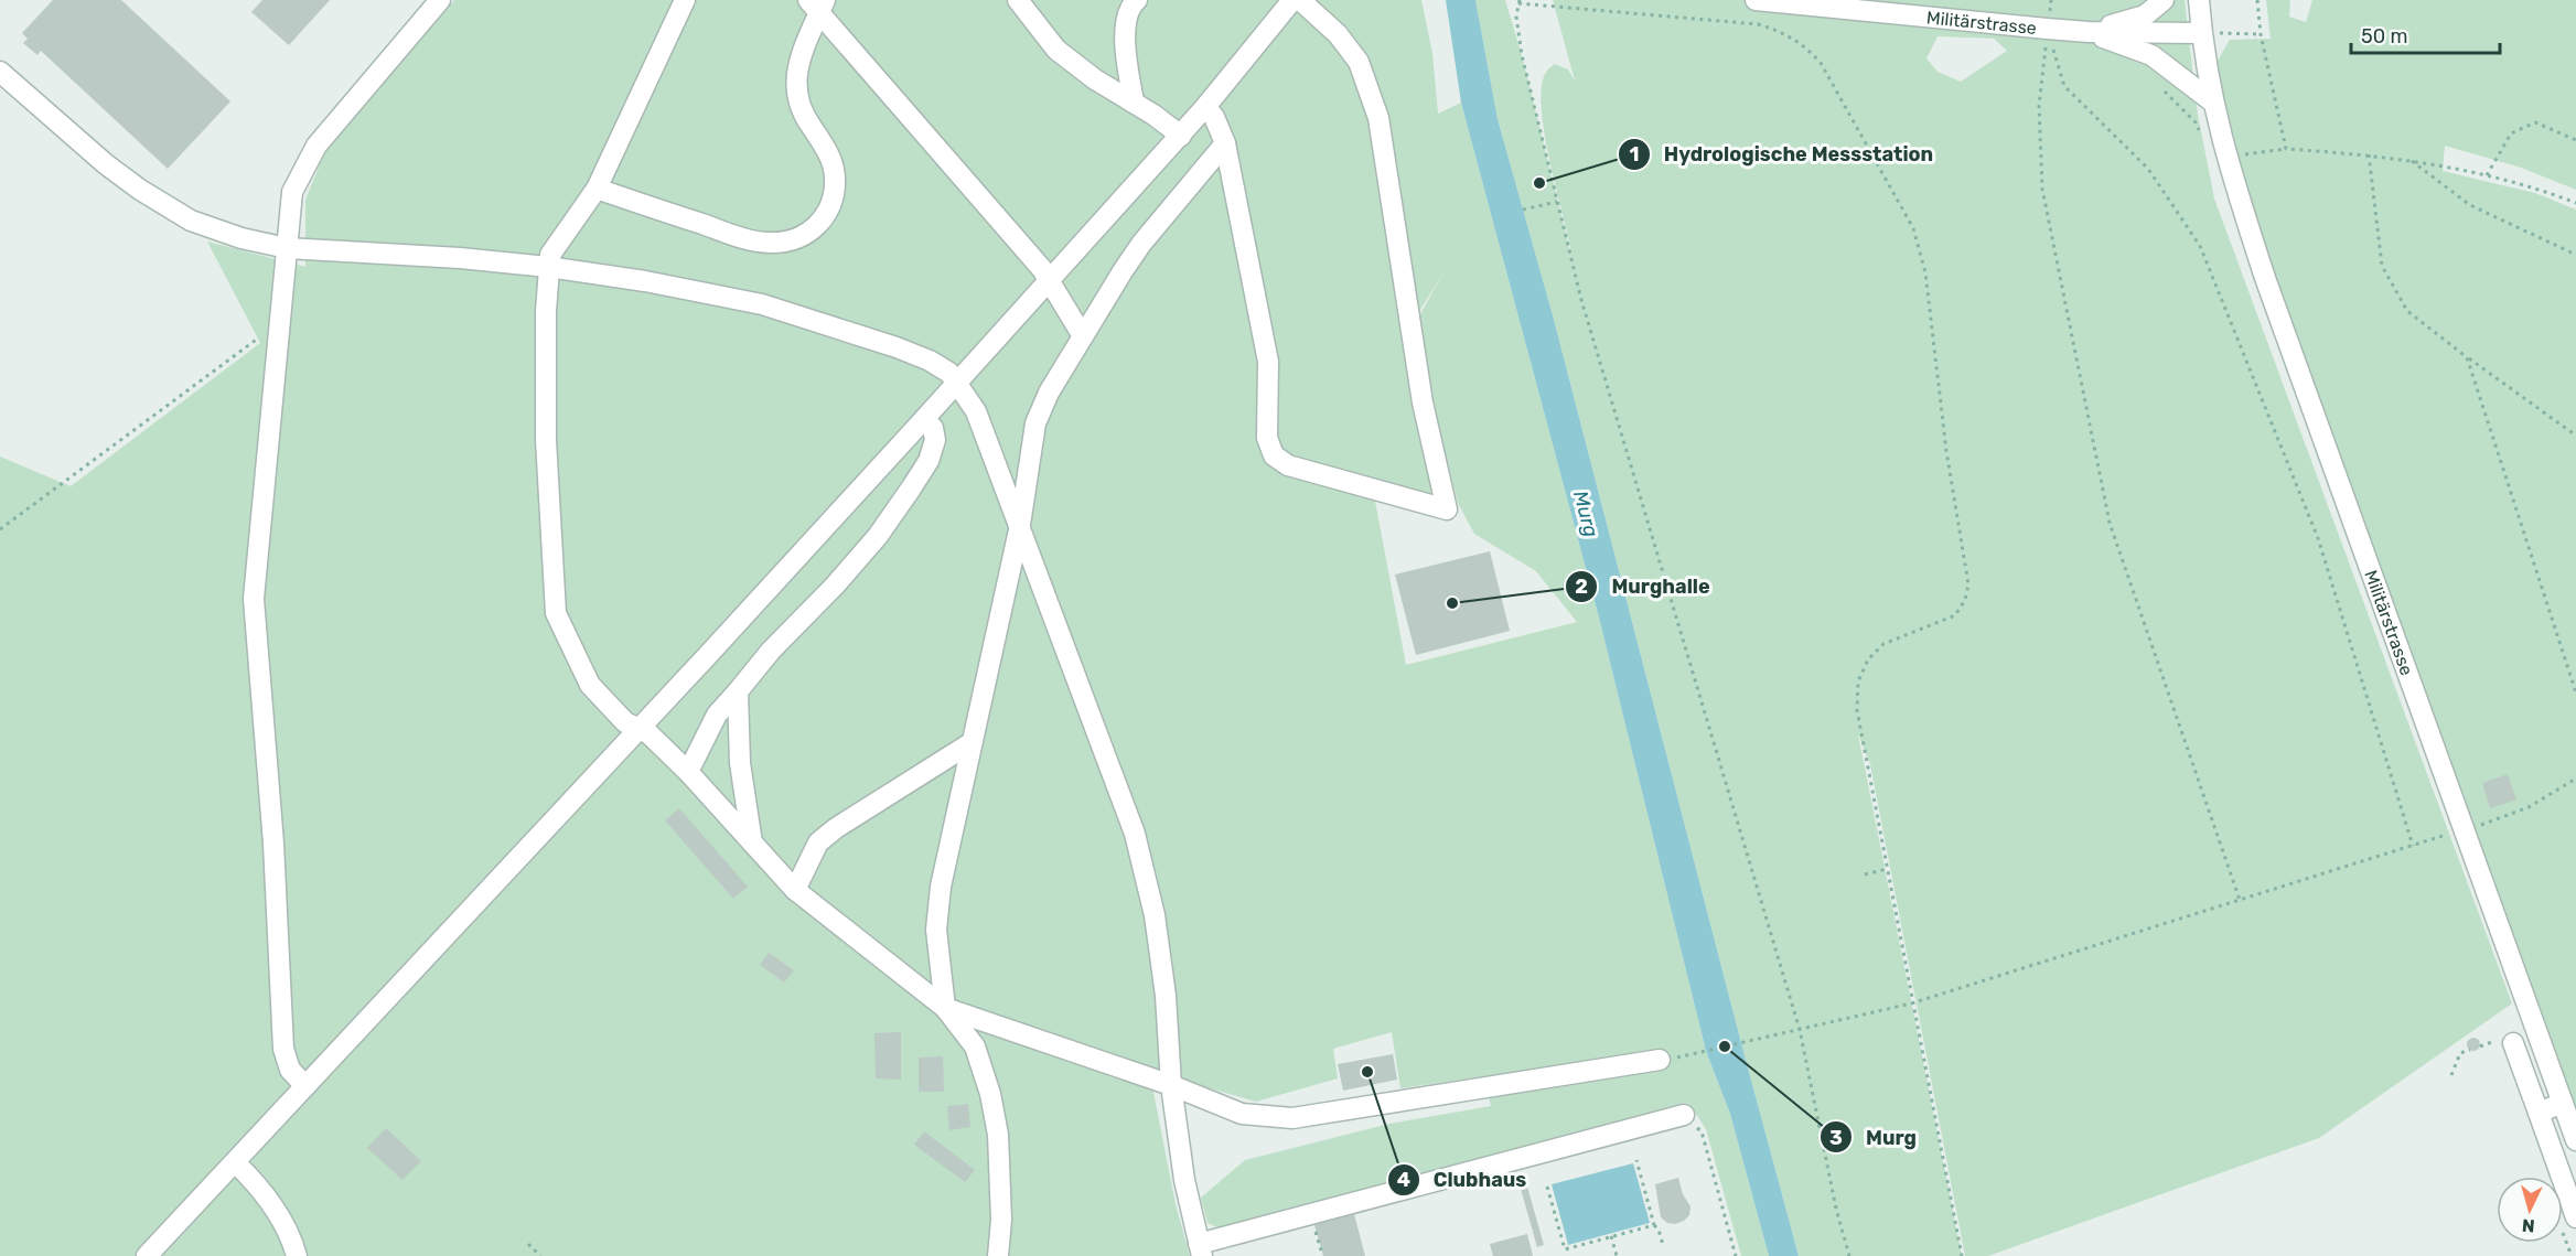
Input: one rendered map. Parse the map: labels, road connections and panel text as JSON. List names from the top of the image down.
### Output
{
  "streets": {
    "street": ["Militärstrasse"]
  },
  "water": ["Murg"],
  "places": [
    "Hydrologische Messstation",
    "Murghalle",
    "Murg",
    "Clubhaus"
  ],
  "scale_bar": "50 m",
  "north": "bottom"
}
